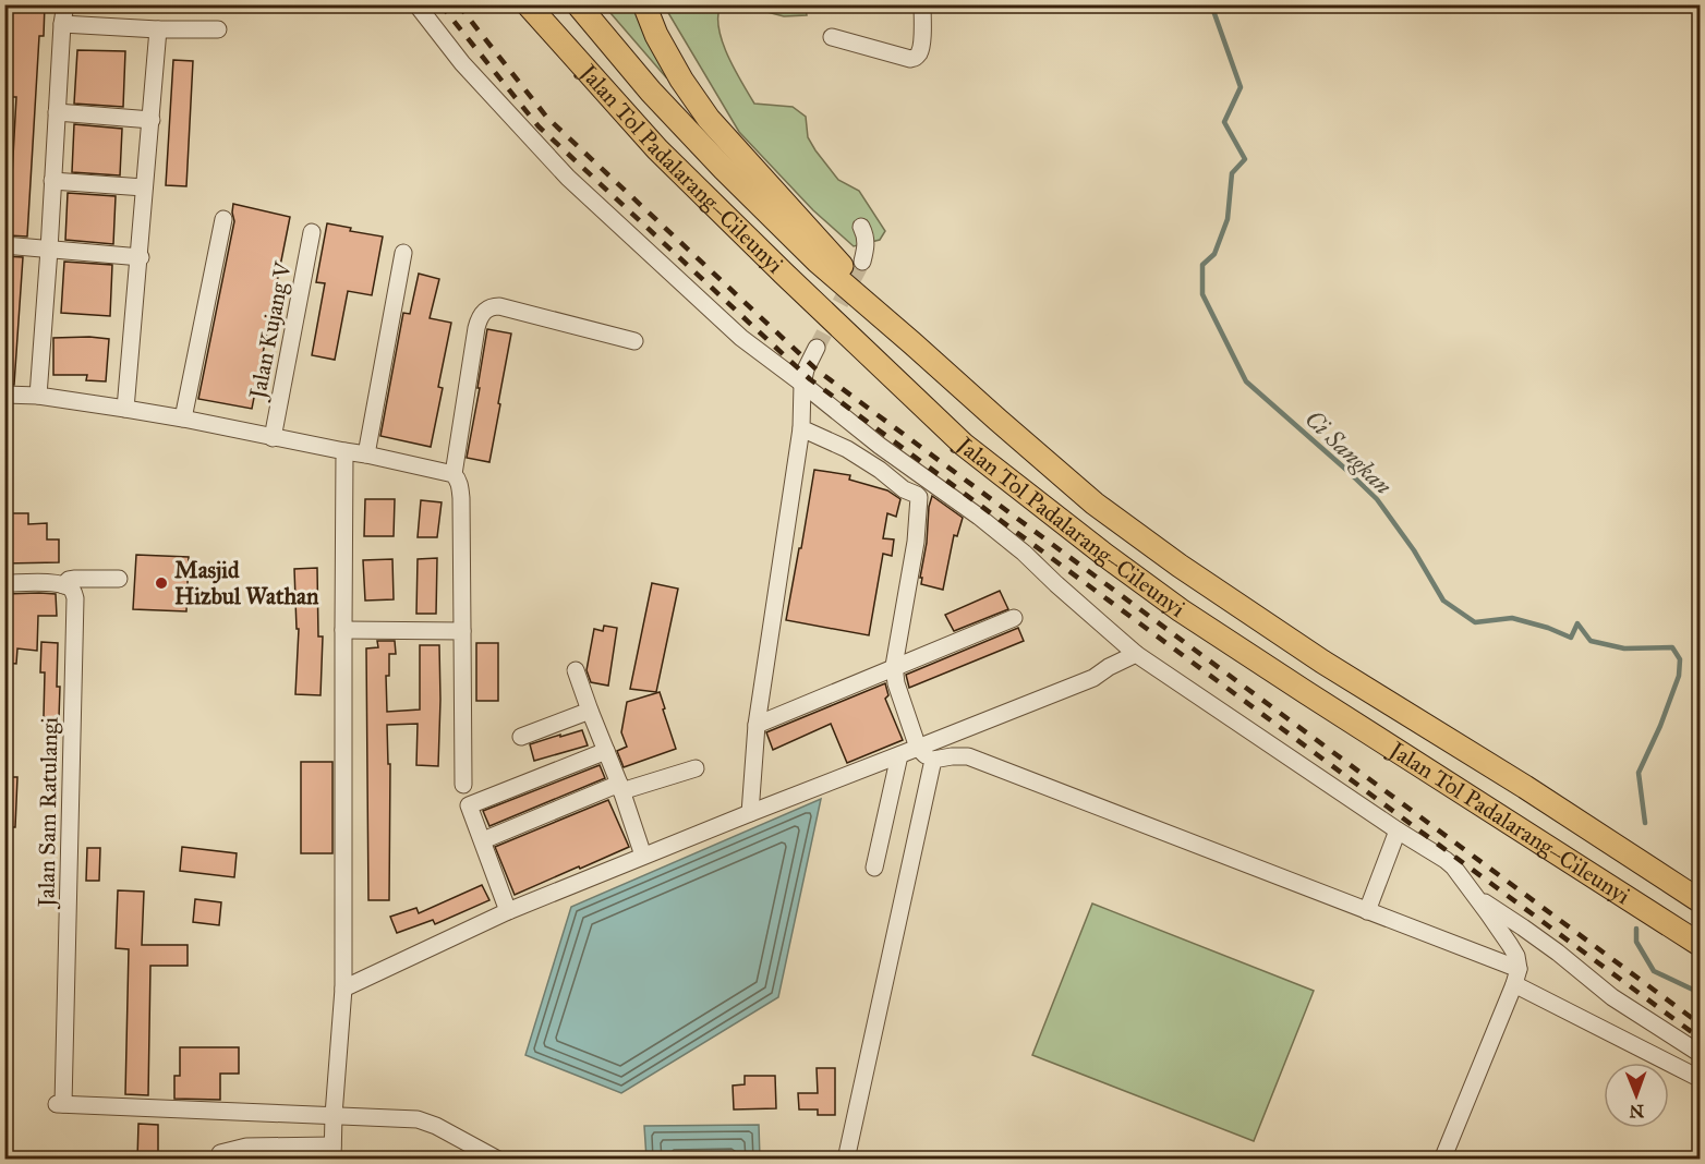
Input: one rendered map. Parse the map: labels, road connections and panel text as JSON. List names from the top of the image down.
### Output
{
  "streets": {
    "highway": ["Jalan Tol Padalarang–Cileunyi"],
    "street": ["Jalan Kujang V", "Jalan Sam Ratulangi"]
  },
  "water": ["Ci Sangkan"],
  "places": ["Masjid Hizbul Wathan"],
  "north": "bottom"
}
